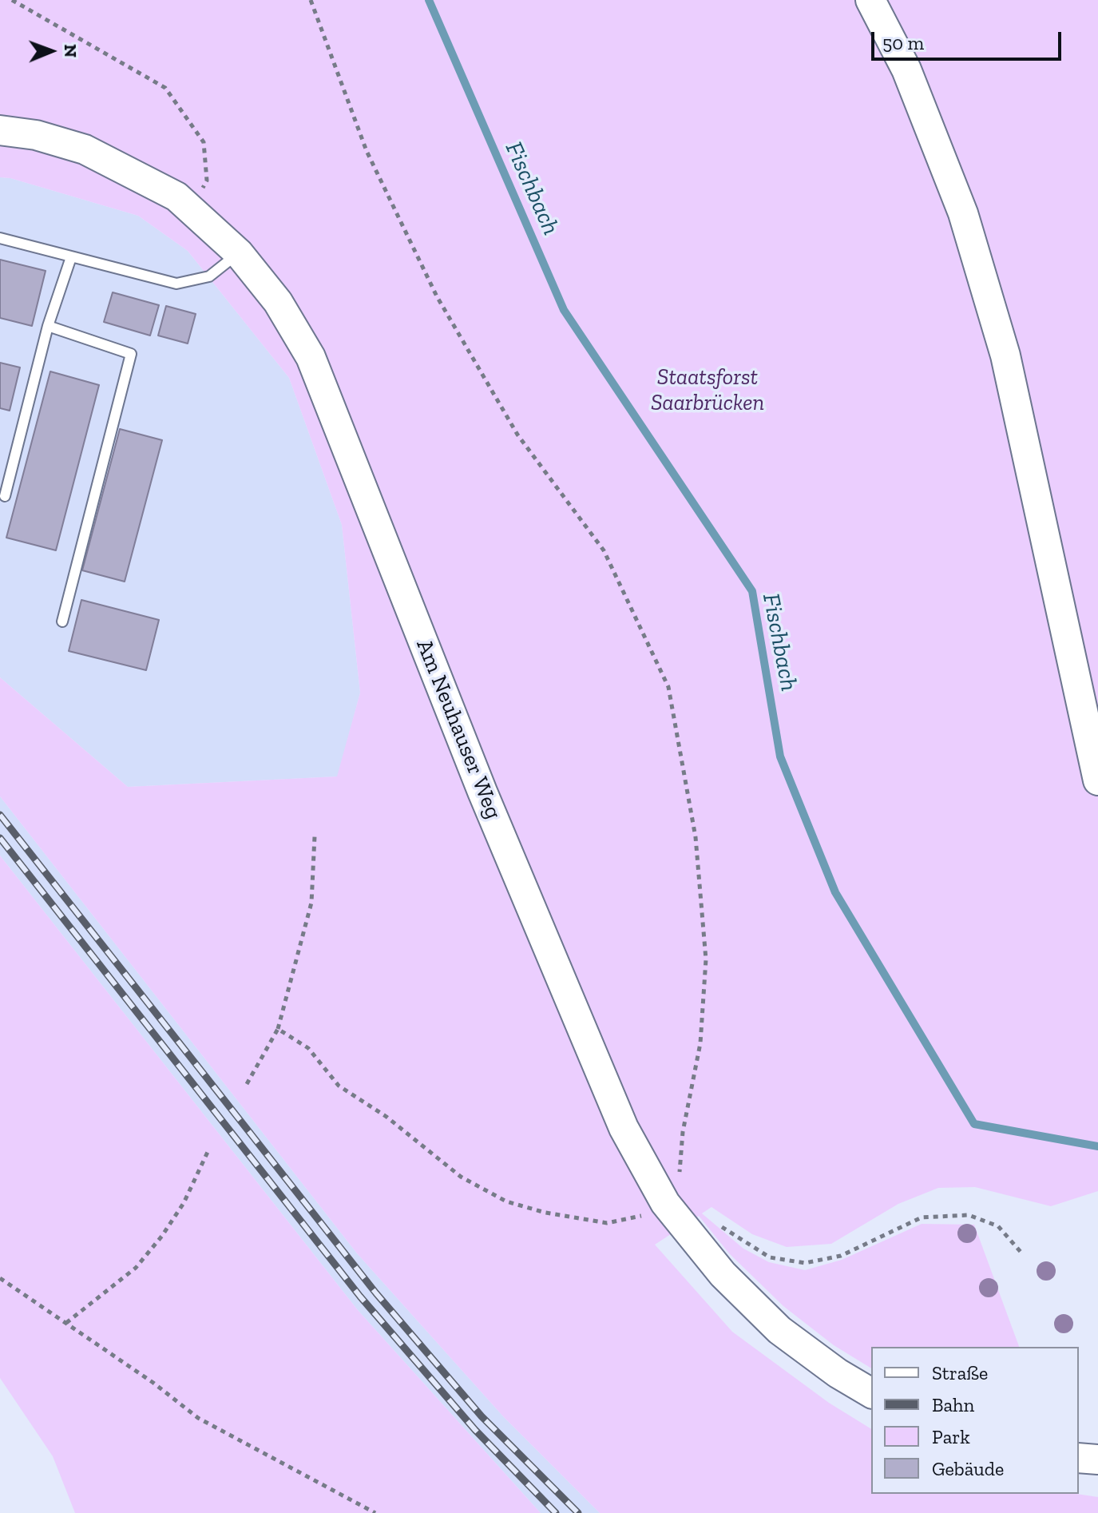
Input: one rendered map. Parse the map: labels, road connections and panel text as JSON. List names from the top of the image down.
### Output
{
  "streets": {
    "street": ["Am Neuhauser Weg"]
  },
  "water": ["Fischbach"],
  "parks": ["Staatsforst Saarbrücken"],
  "legend": [
    "Straße",
    "Bahn",
    "Park",
    "Gebäude"
  ],
  "scale_bar": "50 m",
  "north": "right"
}
